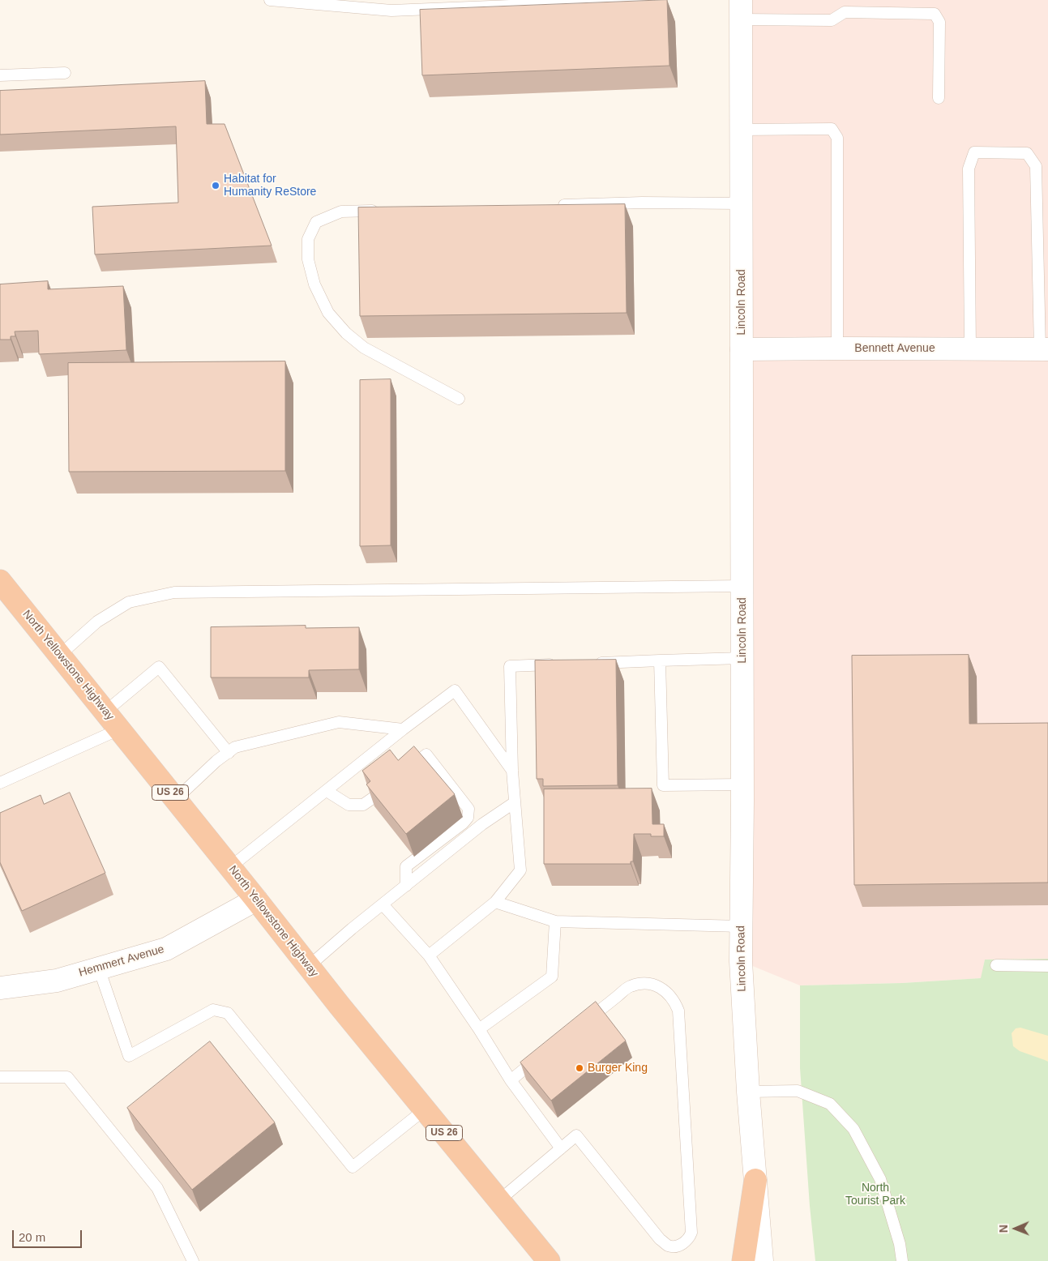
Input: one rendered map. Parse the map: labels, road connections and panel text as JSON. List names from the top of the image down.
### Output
{
  "streets": {
    "highway": ["North Yellowstone Highway", "US 26"],
    "main road": ["Lincoln Road", "Bennett Avenue", "Hemmert Avenue"]
  },
  "crossings": [
    ["Lincoln Road", "Bennett Avenue"],
    ["North Yellowstone Highway", "Hemmert Avenue"]
  ],
  "parks": ["North Tourist Park"],
  "places": ["Habitat for Humanity ReStore", "Burger King"],
  "scale_bar": "20 m",
  "north": "left"
}
